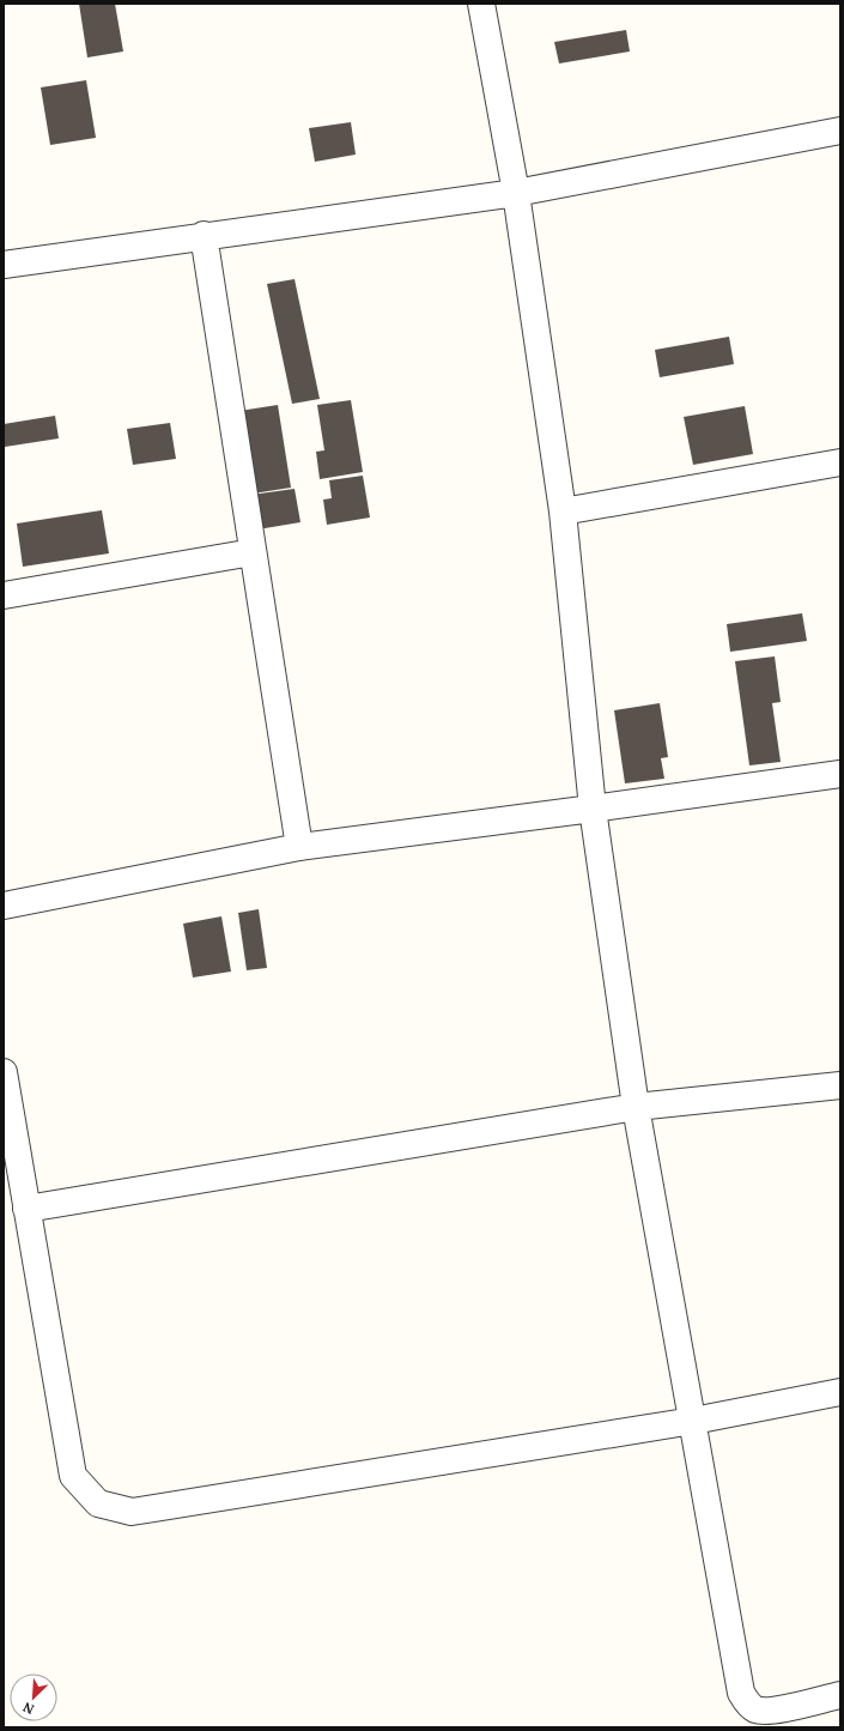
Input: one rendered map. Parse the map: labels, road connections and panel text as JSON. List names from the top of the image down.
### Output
{
  "north": "bottom left"
}
